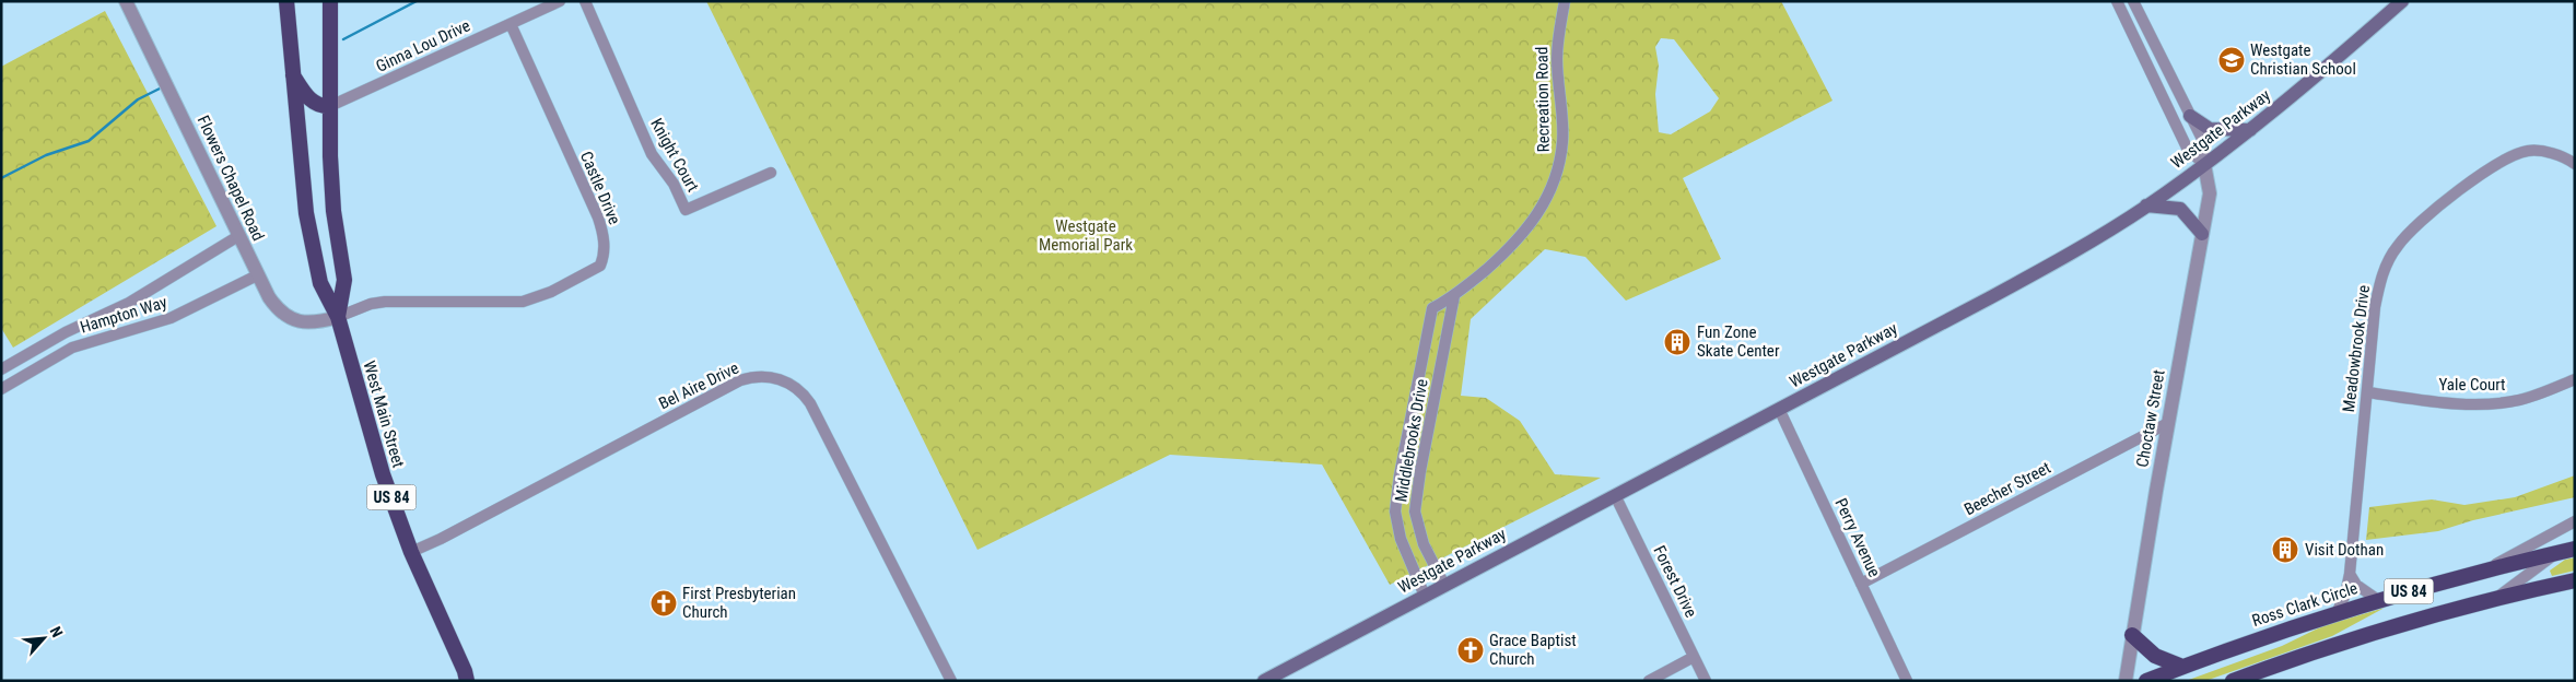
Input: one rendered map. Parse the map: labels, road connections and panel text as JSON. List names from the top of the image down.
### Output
{
  "streets": {
    "highway": ["West Main Street", "US 84", "Ross Clark Circle"],
    "main road": ["Westgate Parkway"],
    "street": [
      "Ginna Lou Drive",
      "Recreation Road",
      "Knight Court",
      "Flowers Chapel Road",
      "Castle Drive",
      "Hampton Way",
      "Meadowbrook Drive",
      "Yale Court",
      "Bel Aire Drive",
      "Choctaw Street",
      "Middlebrooks Drive",
      "Beecher Street",
      "Perry Avenue",
      "Forest Drive"
    ]
  },
  "crossings": [
    ["Ginna Lou Drive", "Castle Drive"],
    ["Ginna Lou Drive", "West Main Street"],
    ["Recreation Road", "Middlebrooks Drive"],
    ["Westgate Parkway", "Choctaw Street"],
    ["Westgate Parkway", "Middlebrooks Drive"],
    ["Westgate Parkway", "Perry Avenue"],
    ["Westgate Parkway", "Forest Drive"],
    ["Flowers Chapel Road", "Castle Drive"],
    ["Flowers Chapel Road", "Hampton Way"],
    ["Flowers Chapel Road", "West Main Street"],
    ["Castle Drive", "West Main Street"],
    ["Meadowbrook Drive", "Yale Court"],
    ["Meadowbrook Drive", "Ross Clark Circle"],
    ["Bel Aire Drive", "West Main Street"],
    ["Choctaw Street", "Beecher Street"],
    ["Beecher Street", "Perry Avenue"]
  ],
  "parks": ["Westgate Memorial Park"],
  "places": {
    "school or university": ["Westgate Christian School"],
    "building": ["Fun Zone Skate Center", "Visit Dothan"],
    "church": ["First Presbyterian Church", "Grace Baptist Church"]
  },
  "north": "top right"
}
